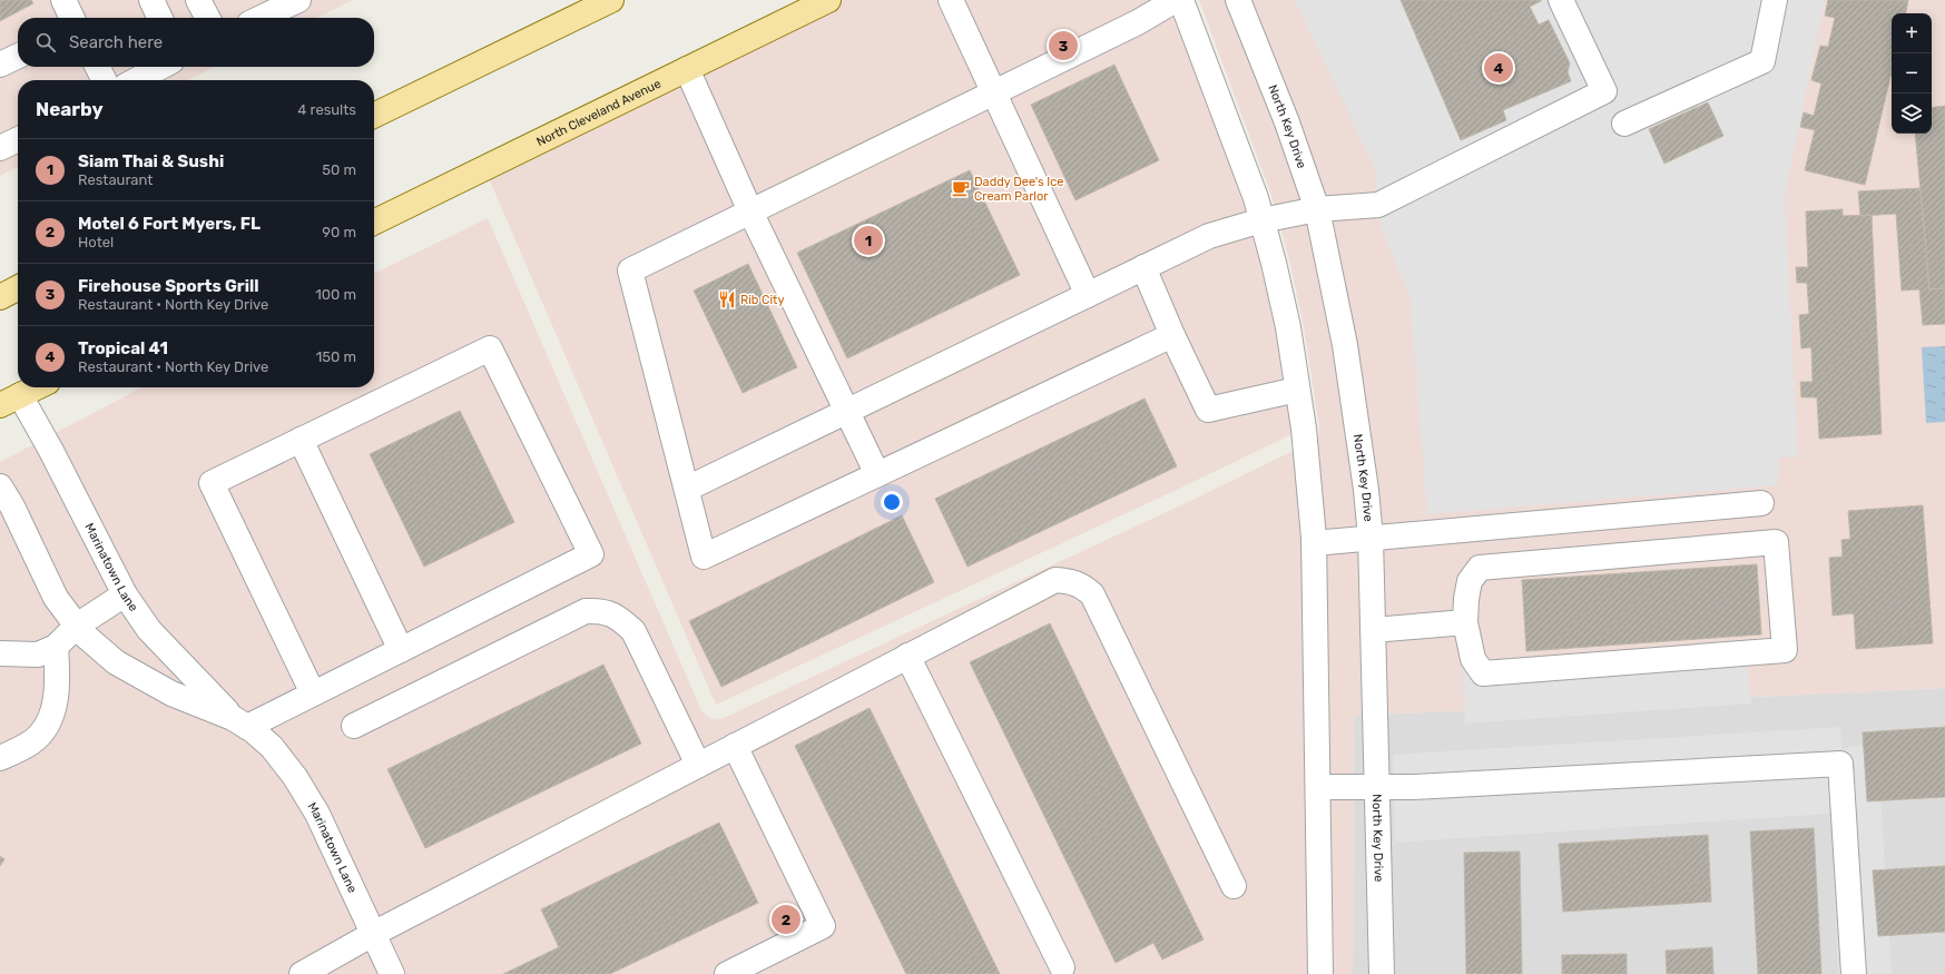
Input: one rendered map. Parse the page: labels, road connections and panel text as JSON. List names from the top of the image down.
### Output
{
  "streets": {
    "main road": ["North Cleveland Avenue"],
    "street": ["North Key Drive", "Marinatown Lane"]
  },
  "places": {
    "cafe": ["Daddy Dee's Ice Cream Parlor"],
    "restaurant": ["Rib City"]
  },
  "page": {
    "map_buttons": ["+", "−"],
    "search": "Search here",
    "pins": [
      "3",
      "4",
      "1",
      "2"
    ],
    "heading": ["Nearby", "4 results"],
    "list": [
      {
        "mark": "1",
        "name": "Siam Thai & Sushi",
        "note": "Restaurant",
        "value": "50 m"
      },
      {
        "mark": "2",
        "name": "Motel 6 Fort Myers, FL",
        "note": "Hotel",
        "value": "90 m"
      },
      {
        "mark": "3",
        "name": "Firehouse Sports Grill",
        "note": "Restaurant · North Key Drive",
        "value": "100 m"
      },
      {
        "mark": "4",
        "name": "Tropical 41",
        "note": "Restaurant · North Key Drive",
        "value": "150 m"
      }
    ]
  }
}
